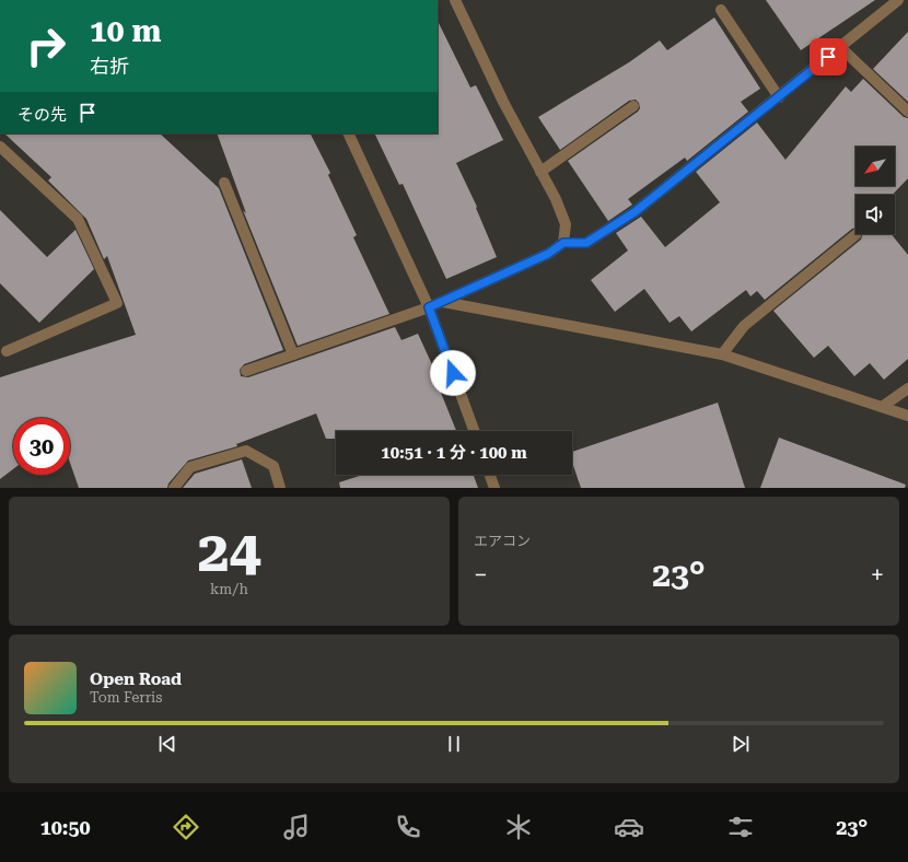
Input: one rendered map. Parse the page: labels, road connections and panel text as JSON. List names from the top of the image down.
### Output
{
  "north": "bottom left",
  "page": {
    "turn": ["10 m", "右折"],
    "then": "その先",
    "limit": "30",
    "trip": "10:51 · 1 分 · 100 m",
    "tile": [
      ["24", "km/h"],
      "エアコン"
    ],
    "heat": ["−", "23°", "+"],
    "song": ["Open Road", "Tom Ferris"],
    "tabs": ["10:50", "23°"]
  }
}
